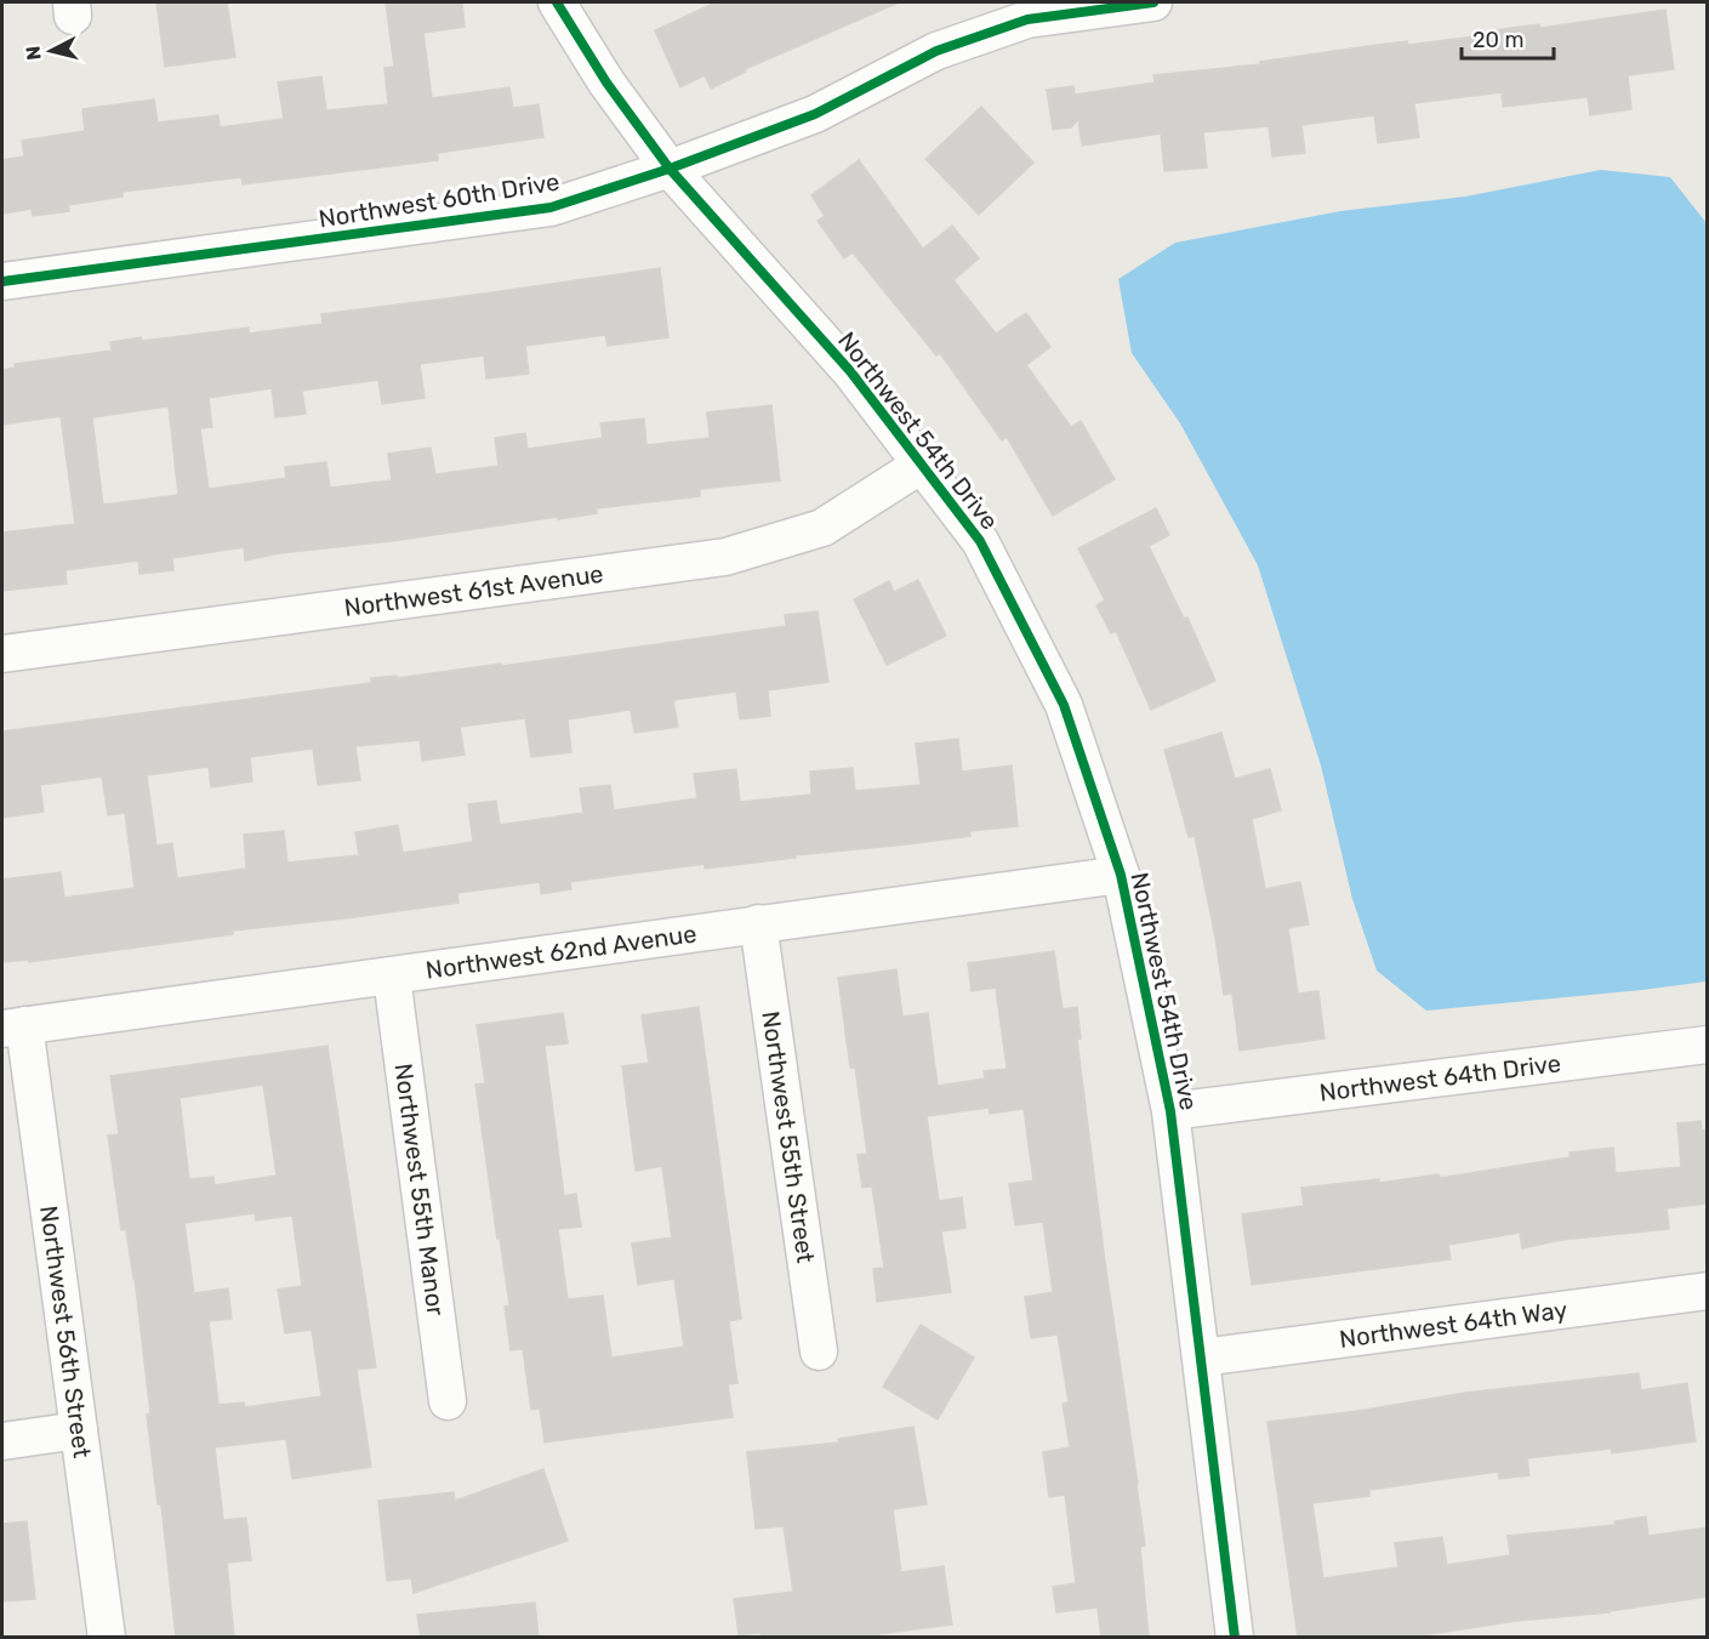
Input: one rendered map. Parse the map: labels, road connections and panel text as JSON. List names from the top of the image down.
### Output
{
  "streets": {
    "street": [
      "Northwest 60th Drive",
      "Northwest 54th Drive",
      "Northwest 61st Avenue",
      "Northwest 62nd Avenue",
      "Northwest 64th Drive",
      "Northwest 55th Street",
      "Northwest 55th Manor",
      "Northwest 64th Way",
      "Northwest 56th Street"
    ]
  },
  "crossings": [
    ["Northwest 60th Drive", "Northwest 54th Drive"],
    ["Northwest 54th Drive", "Northwest 61st Avenue"],
    ["Northwest 54th Drive", "Northwest 62nd Avenue"],
    ["Northwest 54th Drive", "Northwest 64th Drive"],
    ["Northwest 54th Drive", "Northwest 64th Way"],
    ["Northwest 62nd Avenue", "Northwest 55th Street"],
    ["Northwest 62nd Avenue", "Northwest 55th Manor"],
    ["Northwest 62nd Avenue", "Northwest 56th Street"]
  ],
  "scale_bar": "20 m",
  "north": "left"
}
